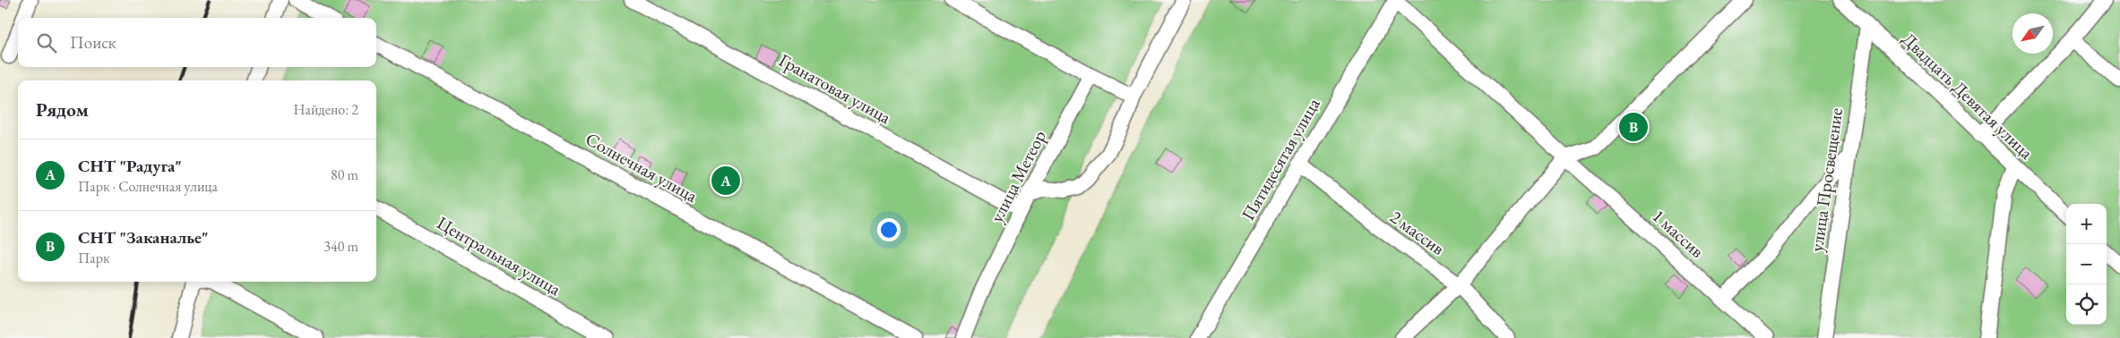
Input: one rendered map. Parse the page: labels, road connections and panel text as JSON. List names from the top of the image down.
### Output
{
  "streets": {
    "street": [
      "Гранатовая улица",
      "Двадцать Девятая улица",
      "Пятидесятая улица",
      "Солнечная улица",
      "улица Метеор",
      "улица Просвещение",
      "2 массив",
      "1 массив",
      "Центральная улица"
    ]
  },
  "crossings": [
    ["Гранатовая улица", "улица Метеор"],
    ["Двадцать Девятая улица", "улица Просвещение"],
    ["Пятидесятая улица", "2 массив"],
    ["Пятидесятая улица", "1 массив"]
  ],
  "north": "bottom left",
  "page": {
    "search": "Поиск",
    "heading": ["Рядом", "Найдено: 2"],
    "pins": ["B", "A"],
    "list": [
      {
        "mark": "A",
        "name": "СНТ \"Радуга\"",
        "note": "Парк · Солнечная улица",
        "value": "80 m"
      },
      {
        "mark": "B",
        "name": "СНТ \"Заканалье\"",
        "note": "Парк",
        "value": "340 m"
      }
    ],
    "map_buttons": ["+", "−"]
  }
}
